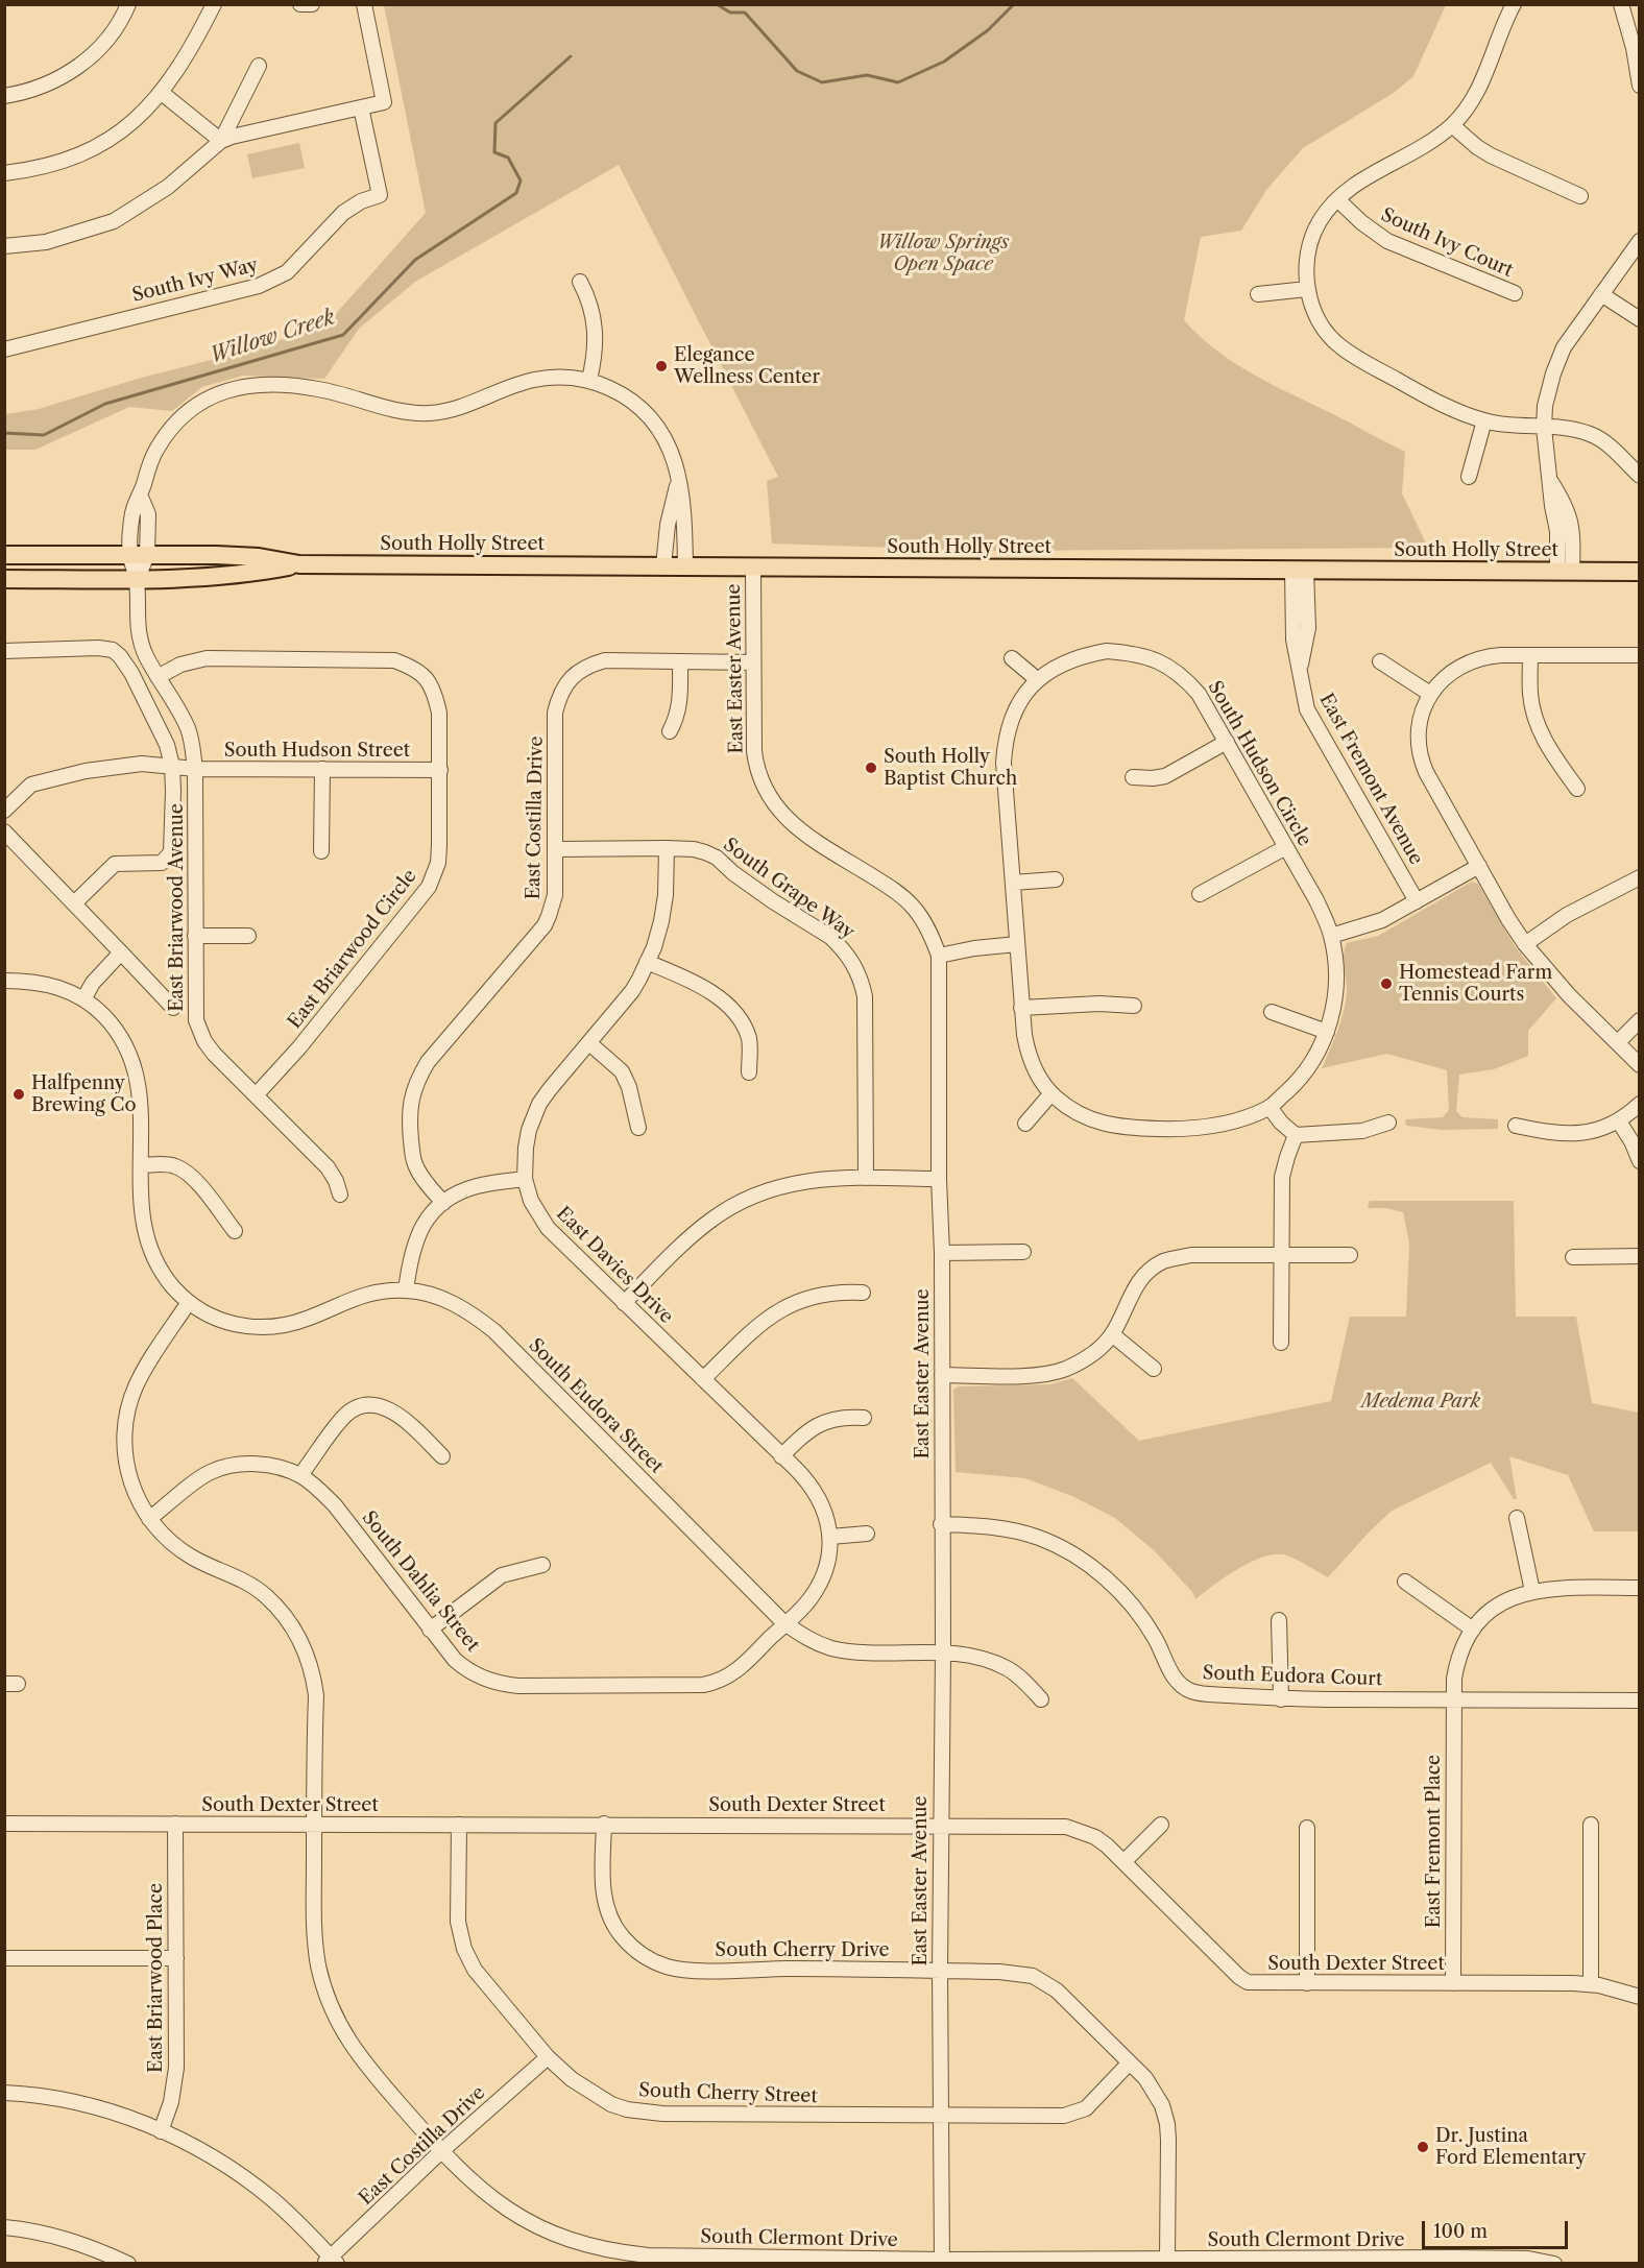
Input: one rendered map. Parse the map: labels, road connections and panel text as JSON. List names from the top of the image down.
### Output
{
  "streets": {
    "main road": ["South Holly Street"],
    "street": [
      "South Ivy Court",
      "South Ivy Way",
      "East Easter Avenue",
      "South Hudson Street",
      "South Hudson Circle",
      "East Fremont Avenue",
      "East Costilla Drive",
      "South Grape Way",
      "East Briarwood Avenue",
      "East Briarwood Circle",
      "East Davies Drive",
      "South Eudora Street",
      "South Dahlia Street",
      "South Eudora Court",
      "South Dexter Street",
      "East Fremont Place",
      "South Cherry Drive",
      "East Briarwood Place",
      "South Cherry Street",
      "South Clermont Drive"
    ]
  },
  "crossings": [
    ["South Holly Street", "East Easter Avenue"],
    ["South Holly Street", "East Fremont Avenue"],
    ["South Holly Street", "East Briarwood Avenue"],
    ["East Easter Avenue", "East Costilla Drive"],
    ["East Easter Avenue", "South Eudora Street"],
    ["East Easter Avenue", "South Eudora Court"],
    ["East Easter Avenue", "South Dexter Street"],
    ["East Easter Avenue", "South Cherry Drive"],
    ["East Easter Avenue", "South Cherry Street"],
    ["East Easter Avenue", "South Clermont Drive"],
    ["South Hudson Street", "East Briarwood Avenue"],
    ["South Hudson Street", "East Briarwood Circle"],
    ["East Costilla Drive", "South Grape Way"],
    ["East Costilla Drive", "South Cherry Street"],
    ["East Costilla Drive", "South Clermont Drive"],
    ["South Grape Way", "East Davies Drive"],
    ["East Briarwood Avenue", "East Briarwood Circle"],
    ["East Davies Drive", "South Eudora Street"],
    ["East Davies Drive", "South Dahlia Street"],
    ["South Eudora Street", "South Dahlia Street"],
    ["South Eudora Street", "South Clermont Drive"],
    ["South Dahlia Street", "South Clermont Drive"],
    ["South Eudora Court", "East Fremont Place"],
    ["South Dexter Street", "East Fremont Place"],
    ["South Dexter Street", "South Cherry Drive"],
    ["South Dexter Street", "East Briarwood Place"],
    ["South Dexter Street", "South Cherry Street"],
    ["South Dexter Street", "South Clermont Drive"],
    ["South Cherry Drive", "South Cherry Street"],
    ["South Cherry Drive", "South Clermont Drive"]
  ],
  "water": ["Willow Creek"],
  "parks": ["Willow Springs Open Space", "Medema Park"],
  "places": [
    "Elegance Wellness Center",
    "South Holly Baptist Church",
    "Homestead Farm Tennis Courts",
    "Halfpenny Brewing Co",
    "Dr. Justina Ford Elementary"
  ],
  "scale_bar": "100 m"
}
